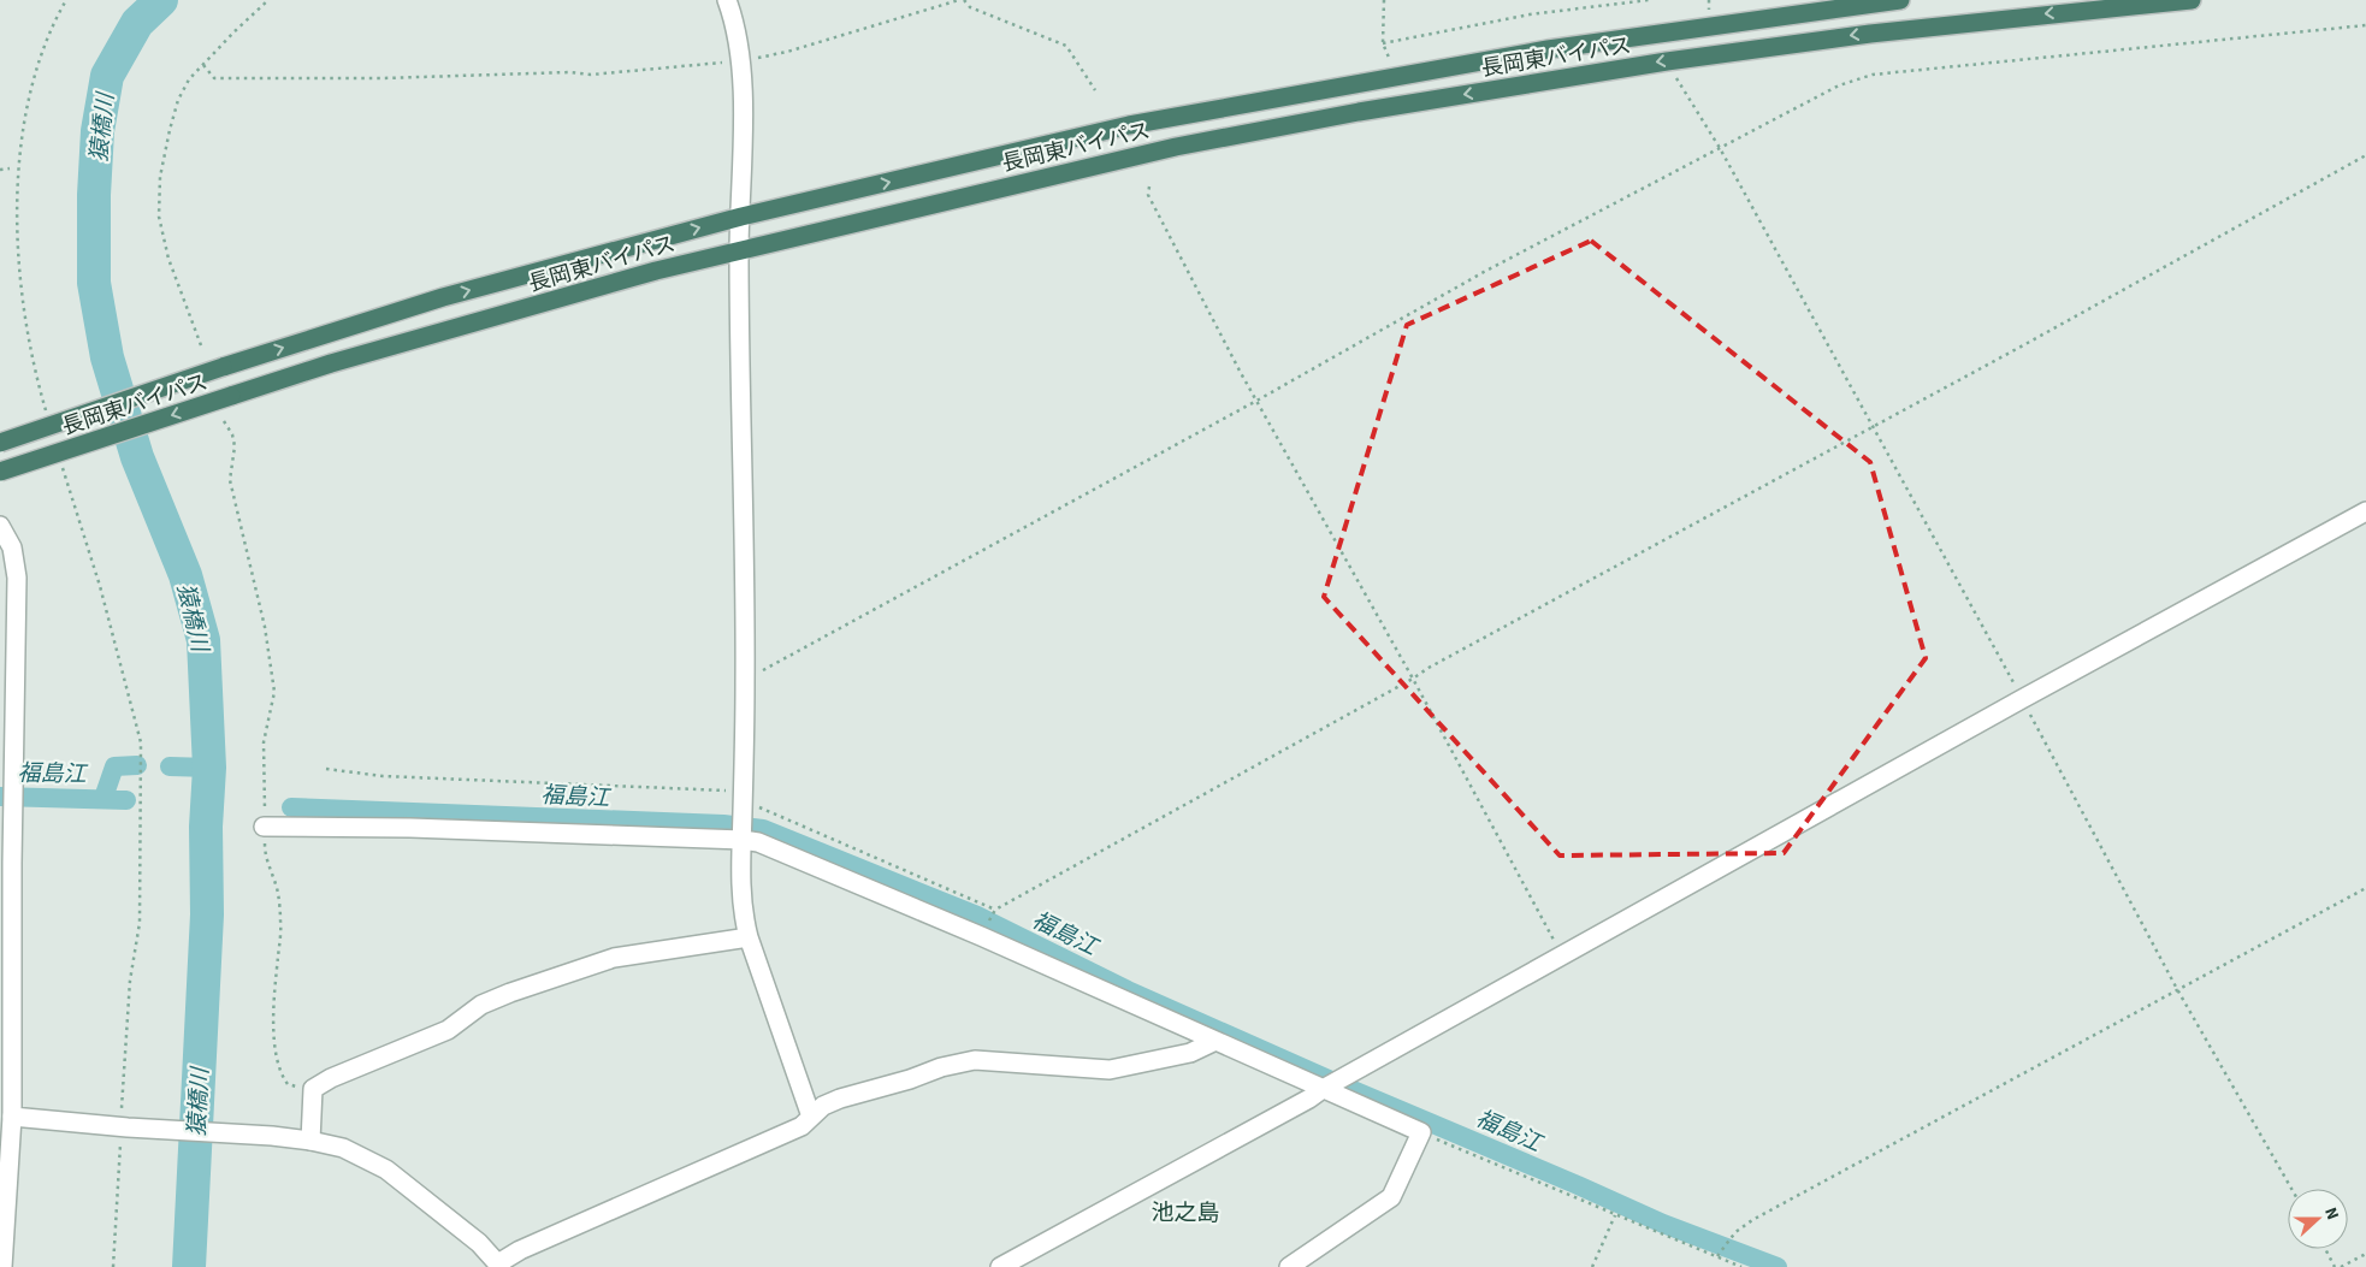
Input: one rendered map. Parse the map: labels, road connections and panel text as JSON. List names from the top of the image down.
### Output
{
  "streets": {
    "highway": ["長岡東バイパス"]
  },
  "districts": ["池之島"],
  "water": ["猿橋川", "福島江"],
  "north": "right"
}
